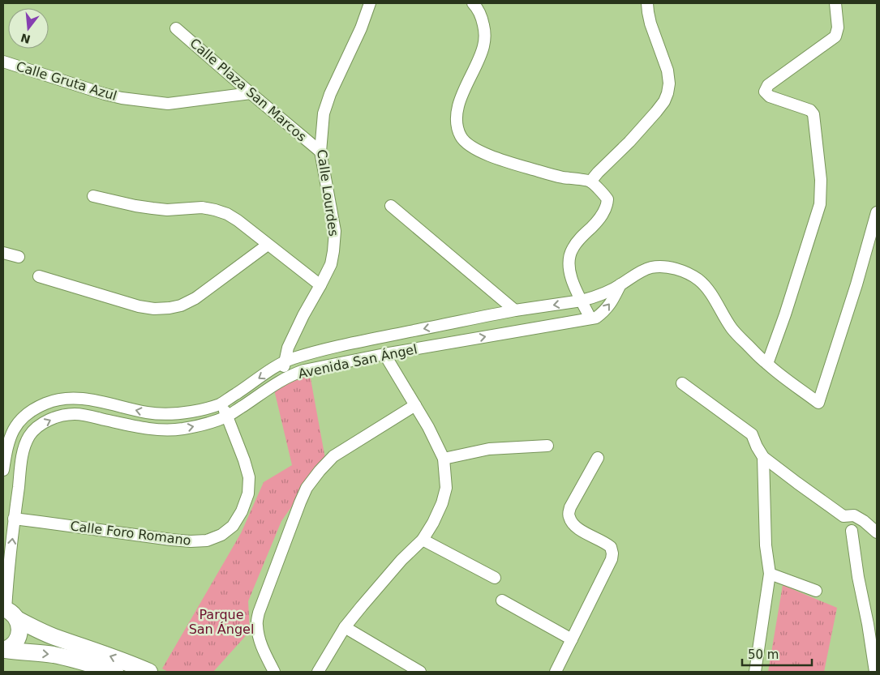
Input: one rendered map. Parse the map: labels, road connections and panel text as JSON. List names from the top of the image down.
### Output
{
  "streets": {
    "street": [
      "Calle Gruta Azul",
      "Calle Plaza San Marcos",
      "Calle Lourdes",
      "Avenida San Ángel",
      "Calle Foro Romano"
    ]
  },
  "crossings": [
    ["Calle Gruta Azul", "Calle Plaza San Marcos"],
    ["Calle Plaza San Marcos", "Calle Lourdes"],
    ["Calle Lourdes", "Avenida San Ángel"],
    ["Avenida San Ángel", "Calle Foro Romano"]
  ],
  "parks": ["Parque San Ángel"],
  "scale_bar": "50 m",
  "north": "bottom"
}
